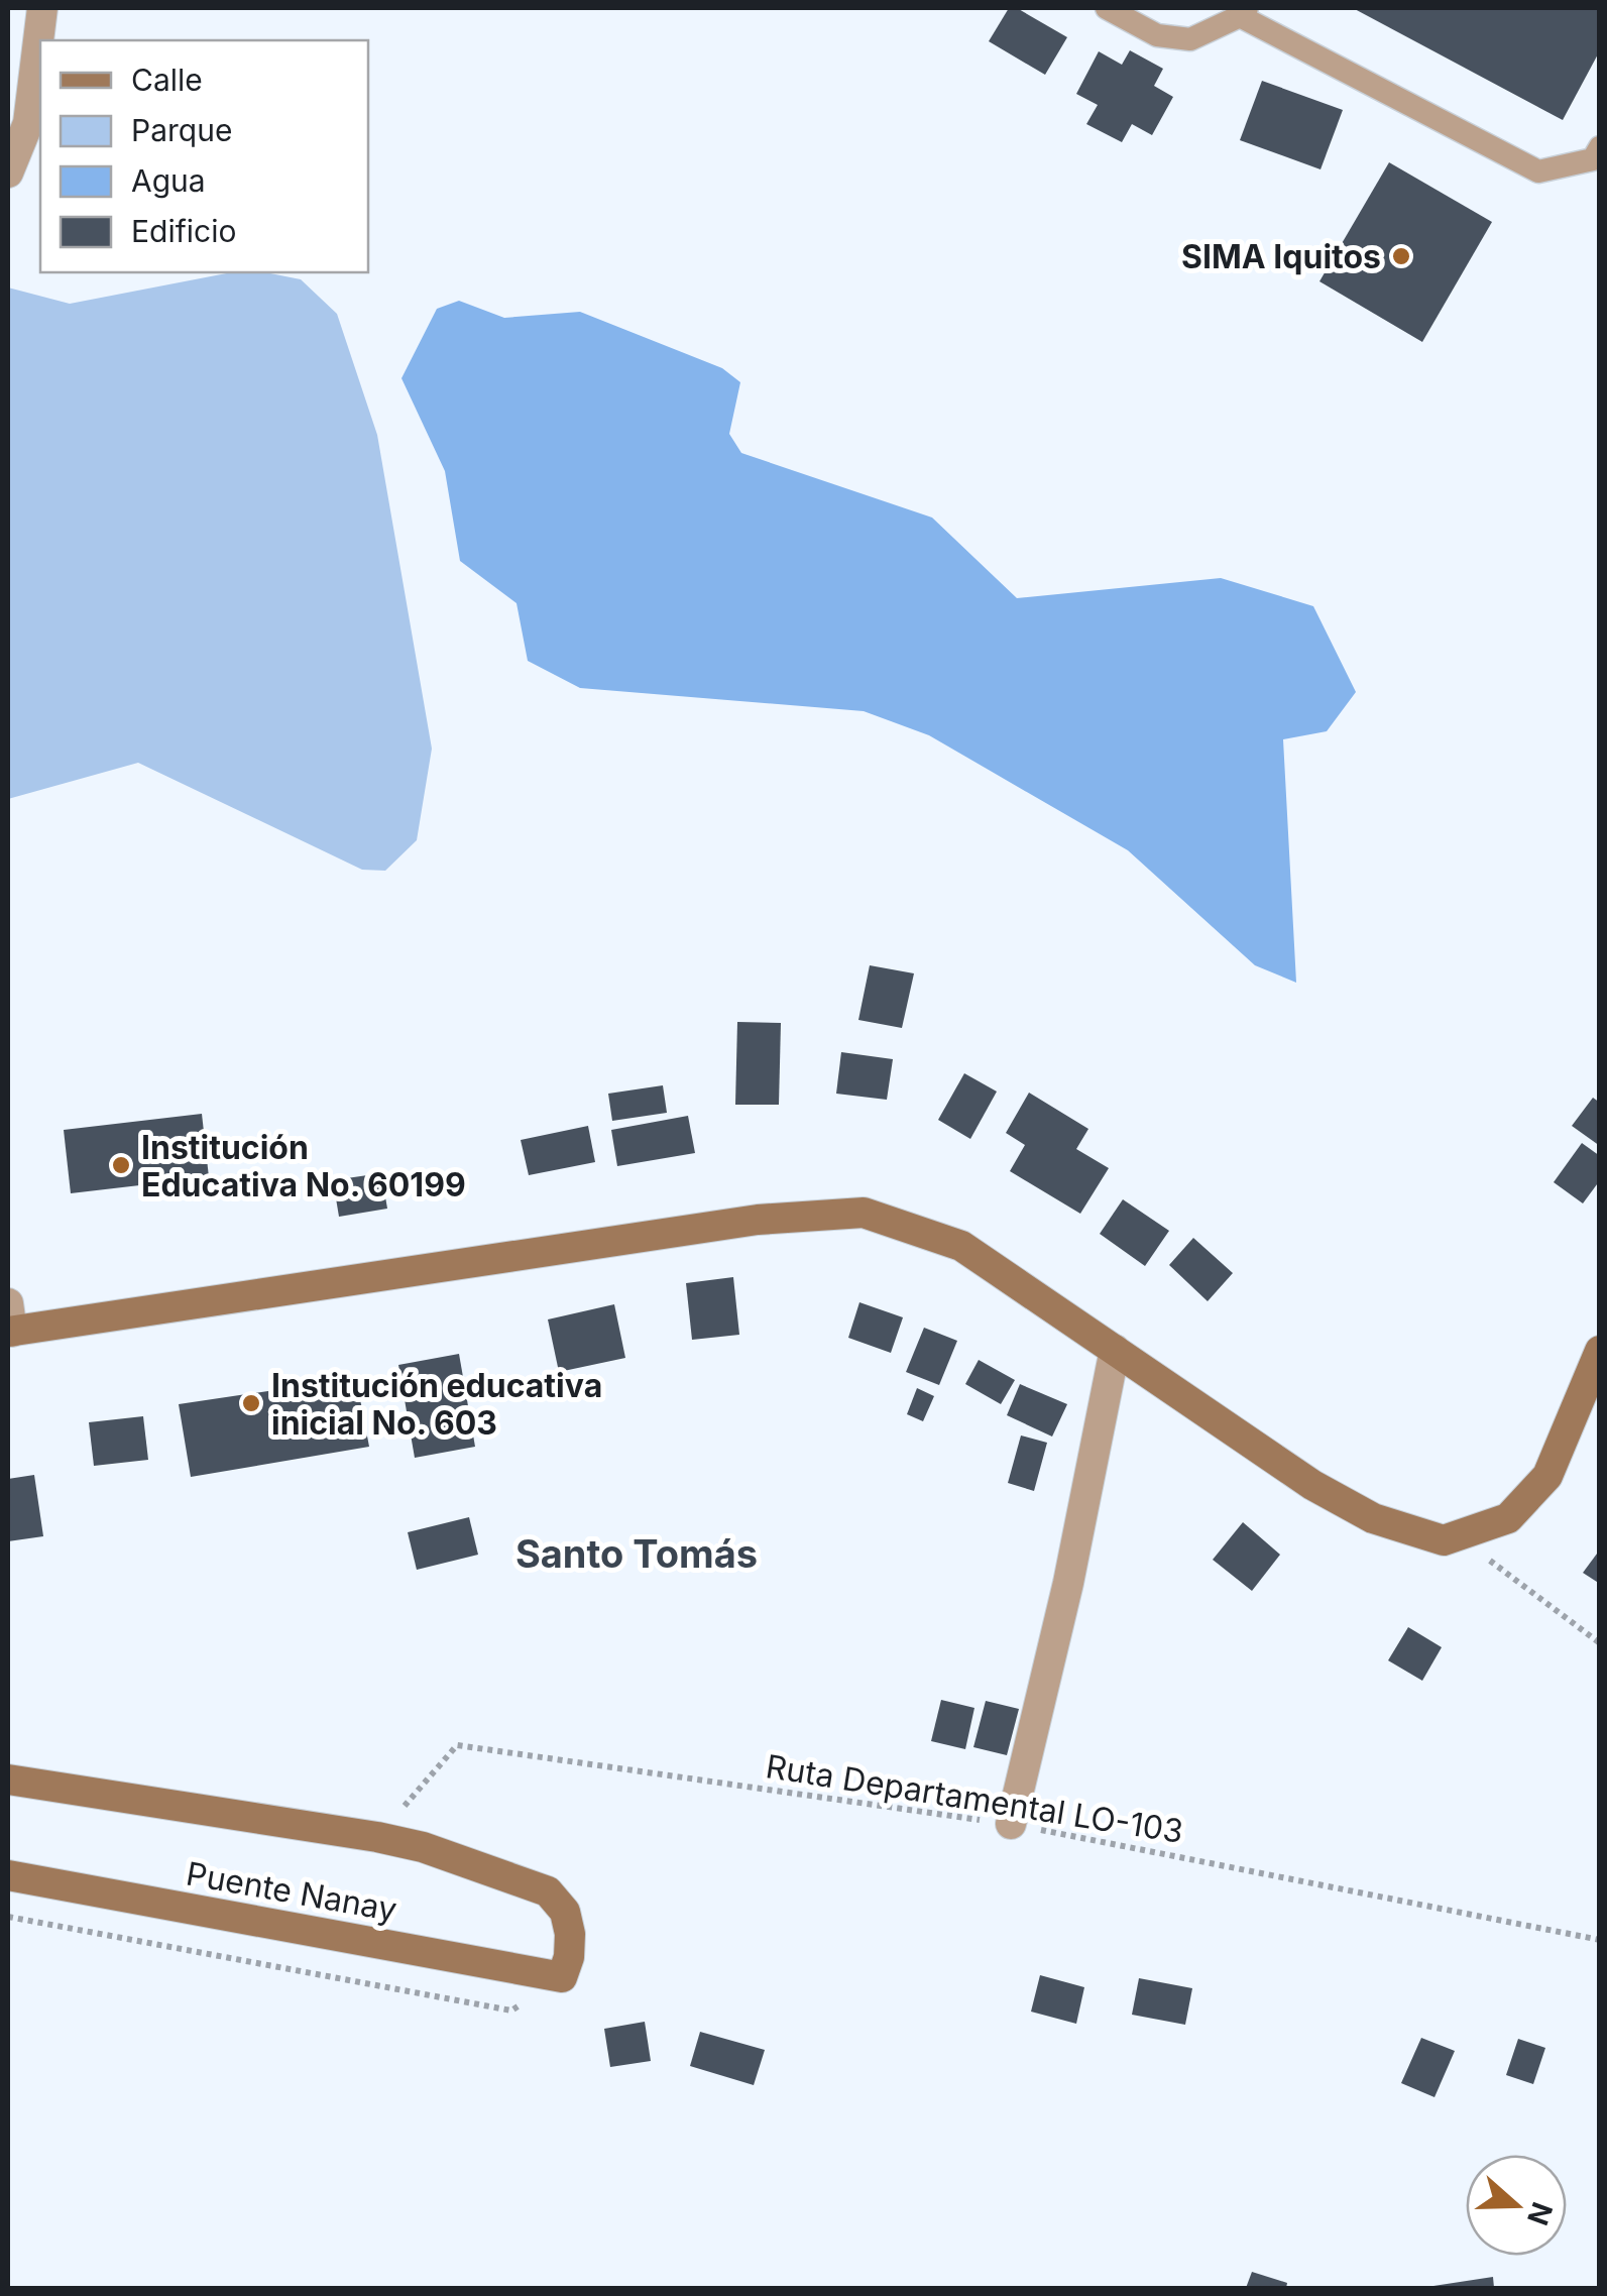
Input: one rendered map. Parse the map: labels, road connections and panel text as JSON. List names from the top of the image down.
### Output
{
  "streets": {
    "street": ["Puente Nanay"],
    "path": ["Ruta Departamental LO-103"]
  },
  "crossings": [
    ["Ruta Departamental LO-103", "Puente Nanay"]
  ],
  "districts": ["Santo Tomás"],
  "places": ["SIMA Iquitos", "Institución Educativa No. 60199", "Institución educativa inicial No. 603"],
  "legend": [
    "Calle",
    "Parque",
    "Agua",
    "Edificio"
  ],
  "north": "right"
}
